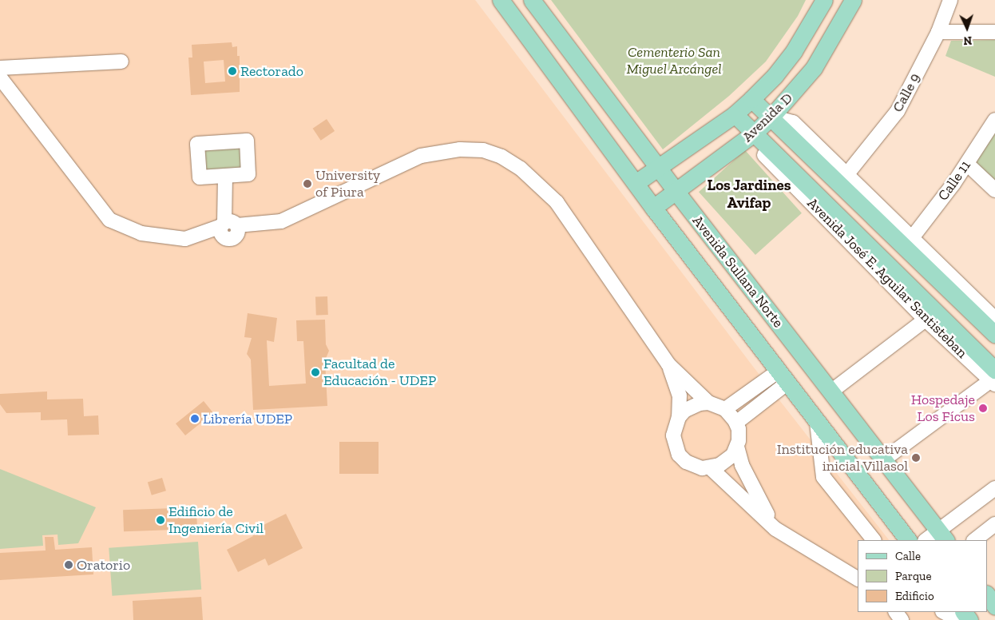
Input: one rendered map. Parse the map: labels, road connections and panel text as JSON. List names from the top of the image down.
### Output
{
  "streets": {
    "main road": ["Avenida D", "Avenida Sullana Norte", "Avenida José E. Aguilar Santisteban"],
    "street": ["Calle 9", "Calle 11"]
  },
  "crossings": [
    ["Avenida D", "Avenida Sullana Norte"],
    ["Avenida D", "Avenida José E. Aguilar Santisteban"]
  ],
  "districts": ["Los Jardines Avifap"],
  "parks": ["Cementerio San Miguel Arcángel"],
  "places": [
    "Rectorado",
    "University of Piura",
    "Facultad de Educación - UDEP",
    "Hospedaje Los Fícus",
    "Librería UDEP",
    "Institución educativa inicial Villasol",
    "Edificio de Ingeniería Civil",
    "Oratorio"
  ],
  "legend": ["Calle", "Parque", "Edificio"],
  "north": "bottom"
}
